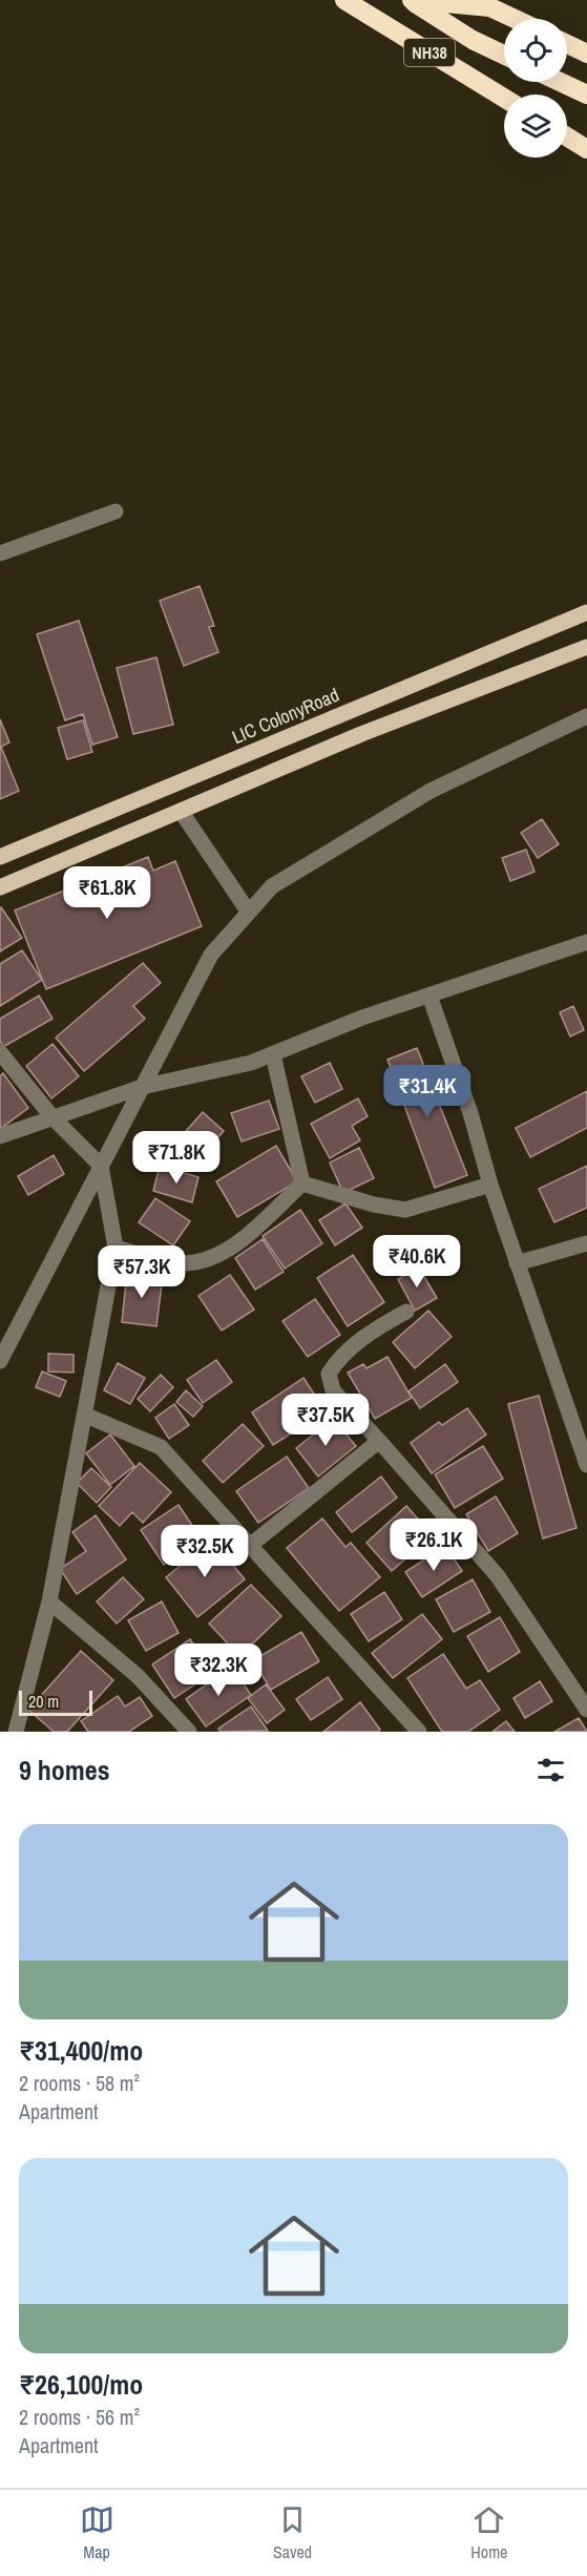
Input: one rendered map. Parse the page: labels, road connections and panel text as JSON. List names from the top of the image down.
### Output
{
  "streets": {
    "highway": ["NH38"],
    "main road": ["LIC ColonyRoad"]
  },
  "scale_bar": "20 m",
  "page": {
    "price": [
      "₹61.8K",
      "₹31.4K",
      "₹71.8K",
      "₹40.6K",
      "₹57.3K",
      "₹37.5K",
      "₹26.1K",
      "₹32.5K",
      "₹32.3K"
    ],
    "scale": "20 m",
    "heading": "9 homes",
    "list": [
      {
        "name": "₹31,400/mo",
        "note": "2 rooms · 58 m² · Apartment"
      },
      {
        "name": "₹26,100/mo",
        "note": "2 rooms · 56 m² · Apartment"
      }
    ],
    "tabs": ["Map", "Saved", "Home"]
  }
}
